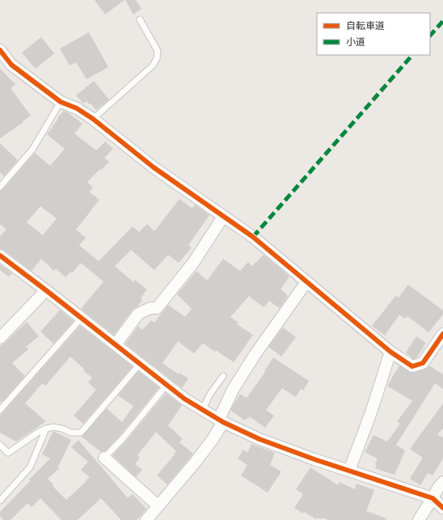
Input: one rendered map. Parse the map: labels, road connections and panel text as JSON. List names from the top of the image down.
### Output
{
  "legend": ["自転車道", "小道"]
}
